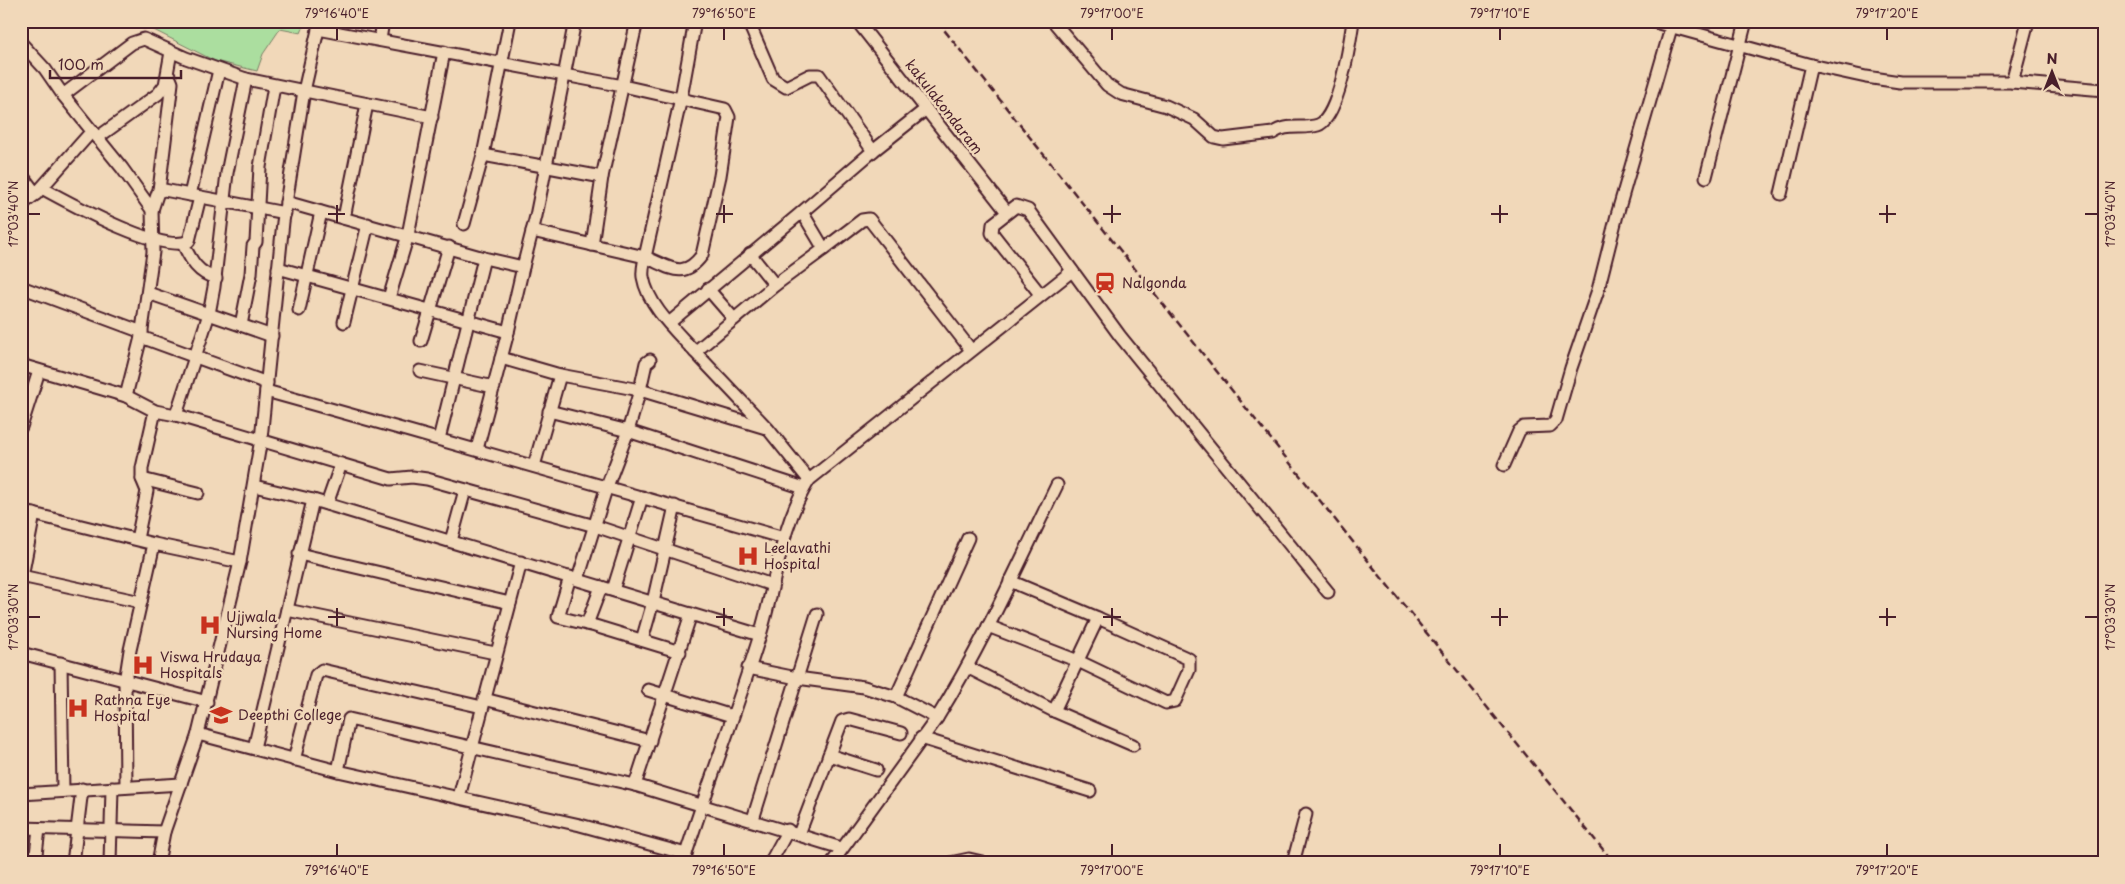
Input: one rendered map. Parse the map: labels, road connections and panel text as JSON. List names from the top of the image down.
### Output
{
  "streets": {
    "street": ["kakulakondaram"]
  },
  "places": {
    "station": ["Nalgonda"],
    "hospital": [
      "Leelavathi Hospital",
      "Ujjwala Nursing Home",
      "Viswa Hrudaya Hospitals",
      "Rathna Eye Hospital"
    ],
    "school or university": ["Deepthi College"]
  },
  "scale_bar": "100 m",
  "north": "top",
  "coordinates": [
    "79°16'40\"E",
    "79°16'50\"E",
    "79°17'00\"E",
    "79°17'10\"E",
    "79°17'20\"E",
    "17°03'40\"N",
    "17°03'30\"N"
  ]
}
